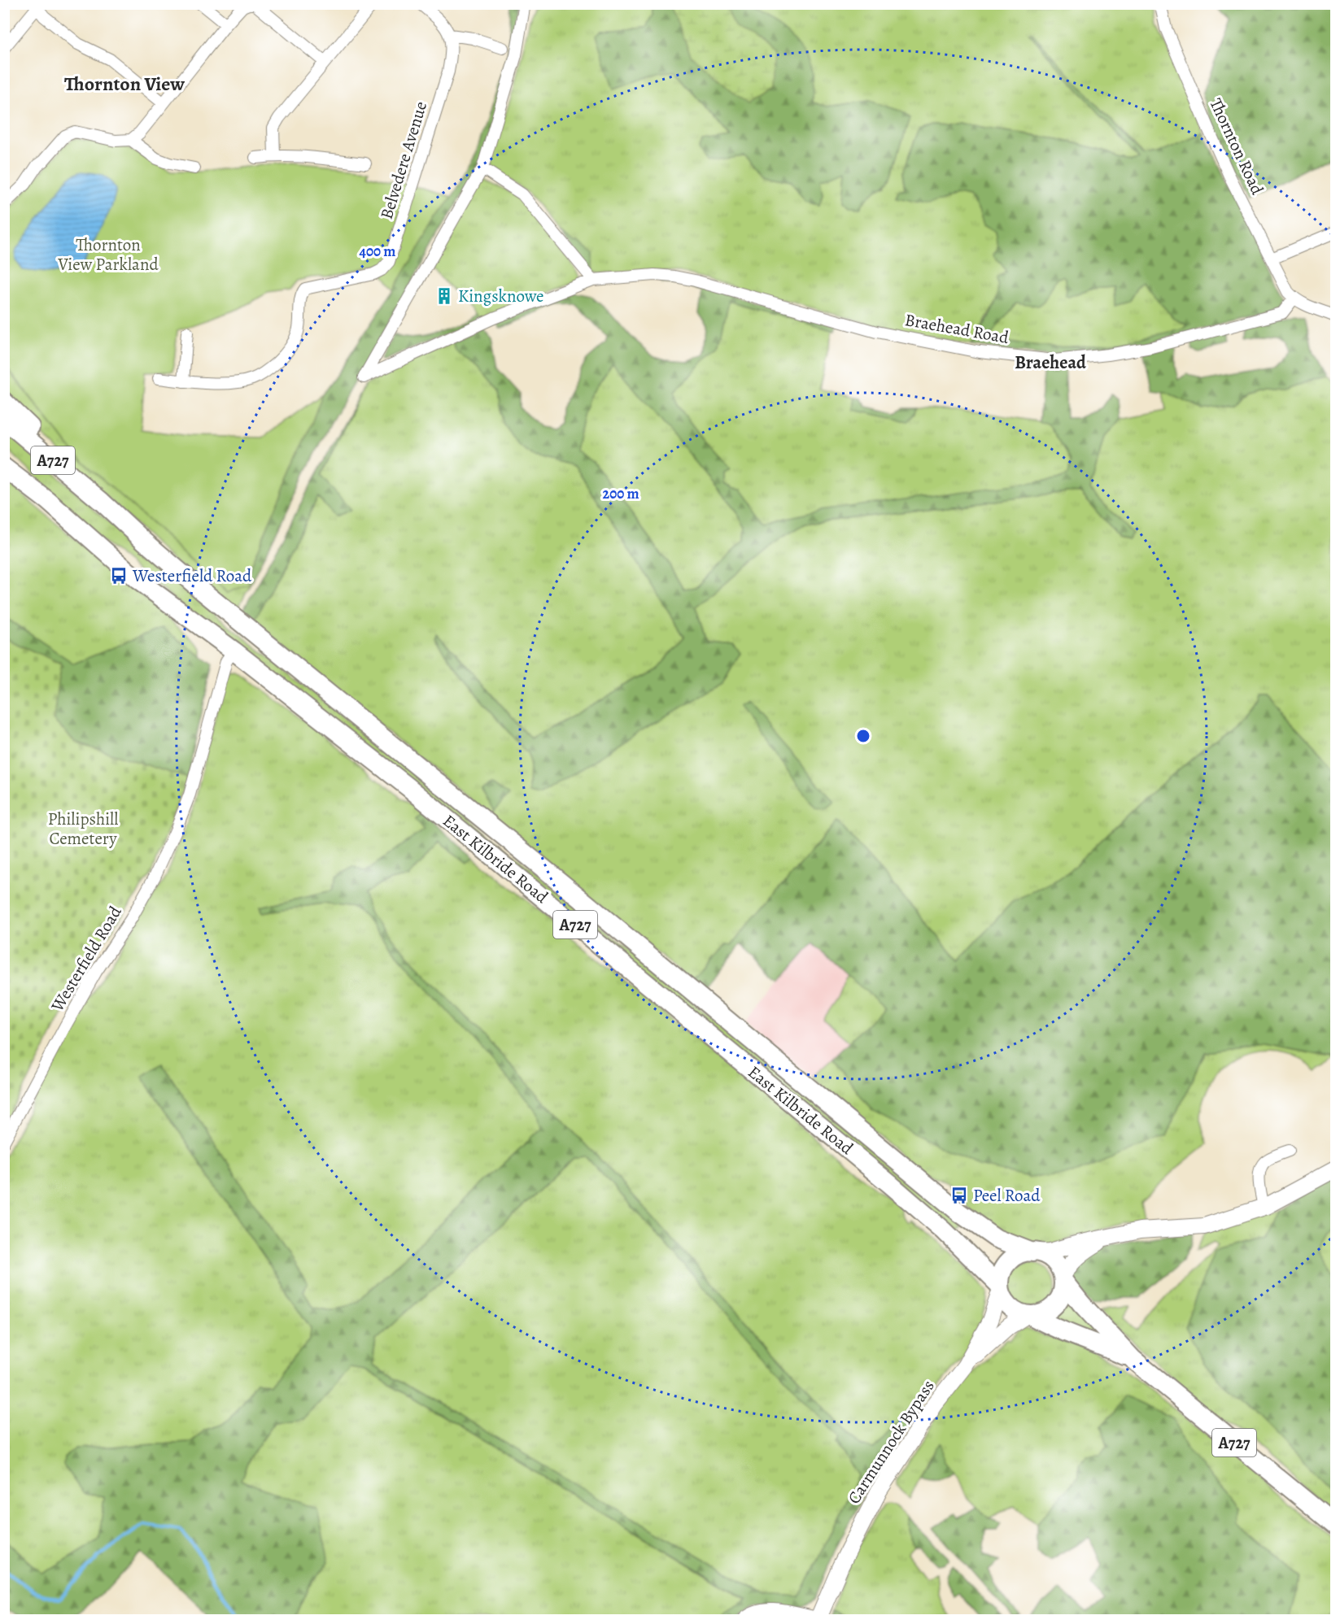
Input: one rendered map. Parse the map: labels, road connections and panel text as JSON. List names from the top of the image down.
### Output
{
  "streets": {
    "main road": ["A727", "East Kilbride Road", "Carmunnock Bypass"],
    "street": [
      "Thornton Road",
      "Belvedere Avenue",
      "Braehead Road",
      "Westerfield Road"
    ]
  },
  "crossings": [
    ["Thornton Road", "Braehead Road"],
    ["A727", "East Kilbride Road"],
    ["A727", "Carmunnock Bypass"],
    ["East Kilbride Road", "Westerfield Road"],
    ["East Kilbride Road", "Carmunnock Bypass"]
  ],
  "districts": ["Thornton View", "Braehead"],
  "parks": ["Thornton View Parkland", "Philipshill Cemetery"],
  "places": {
    "building": ["Kingsknowe"],
    "bus stop": ["Westerfield Road", "Peel Road"]
  },
  "rings": ["400 m", "200 m"]
}
